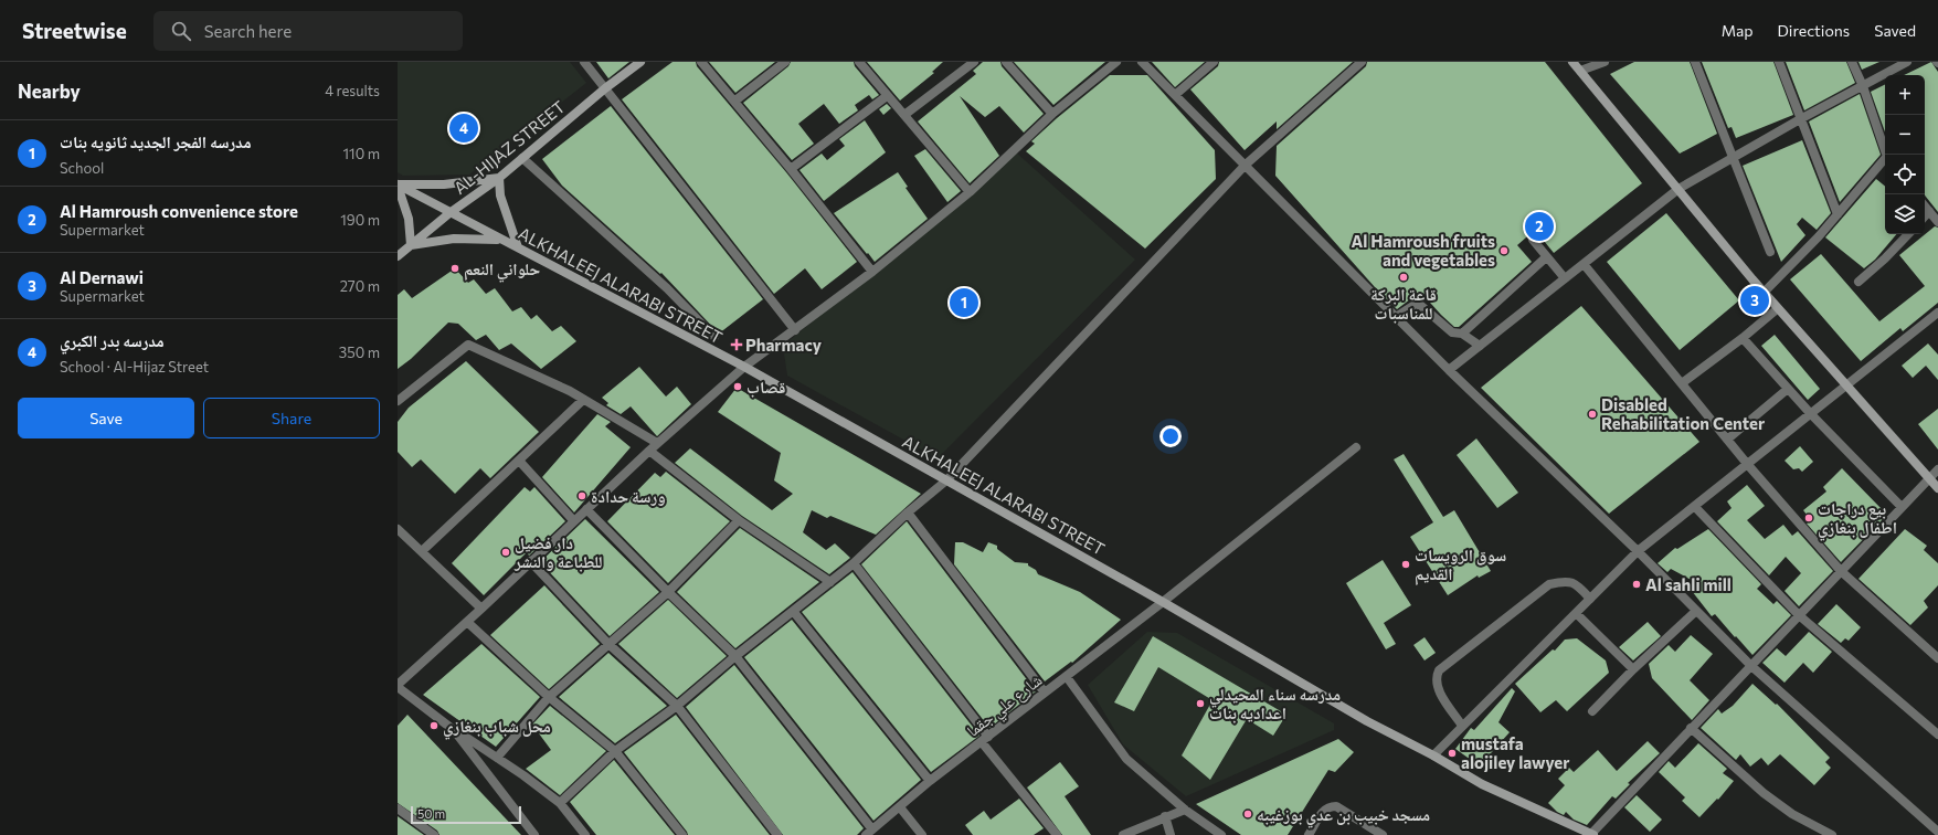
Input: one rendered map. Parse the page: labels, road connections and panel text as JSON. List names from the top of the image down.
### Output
{
  "streets": {
    "main road": ["AL-HIJAZ STREET", "ALKHALEEJ ALARABI STREET"],
    "street": ["شارع علي جقما"]
  },
  "crossings": [
    ["AL-HIJAZ STREET", "ALKHALEEJ ALARABI STREET"],
    ["ALKHALEEJ ALARABI STREET", "شارع علي جقما"]
  ],
  "places": {
    "other": [
      "Al Hamroush fruits and vegetables",
      "حلواني النعم",
      "قاعة البركة للمناسبات",
      "قصاب",
      "Disabled Rehabilitation Center",
      "ورسة حدادة",
      "بيع دراجات اطفال بنغازي",
      "دار فضيل للطباعة والنشر",
      "سوق الرويسات القديم",
      "Al sahli mill",
      "مدرسه سناء المحيدلي اعداديه بنات",
      "محل شباب بنغازي",
      "mustafa alojiley lawyer",
      "مسجد خبيب بن عدي بوزغيبه"
    ],
    "health": ["Pharmacy"]
  },
  "scale_bar": "50 m",
  "page": {
    "header": "Streetwise",
    "search": "Search here",
    "nav": ["Map", "Directions", "Saved"],
    "heading": ["Nearby", "4 results"],
    "map_buttons": ["+", "−"],
    "pins": [
      "4",
      "2",
      "3",
      "1"
    ],
    "list": [
      {
        "mark": "1",
        "name": "مدرسه الفجر الجديد ثانويه بنات",
        "note": "School",
        "value": "110 m"
      },
      {
        "mark": "2",
        "name": "Al Hamroush convenience store",
        "note": "Supermarket",
        "value": "190 m"
      },
      {
        "mark": "3",
        "name": "Al Dernawi",
        "note": "Supermarket",
        "value": "270 m"
      },
      {
        "mark": "4",
        "name": "مدرسه بدر الكبري",
        "note": "School · Al-Hijaz Street",
        "value": "350 m"
      }
    ],
    "buttons": ["Save", "Share"],
    "scale": "50 m"
  }
}
